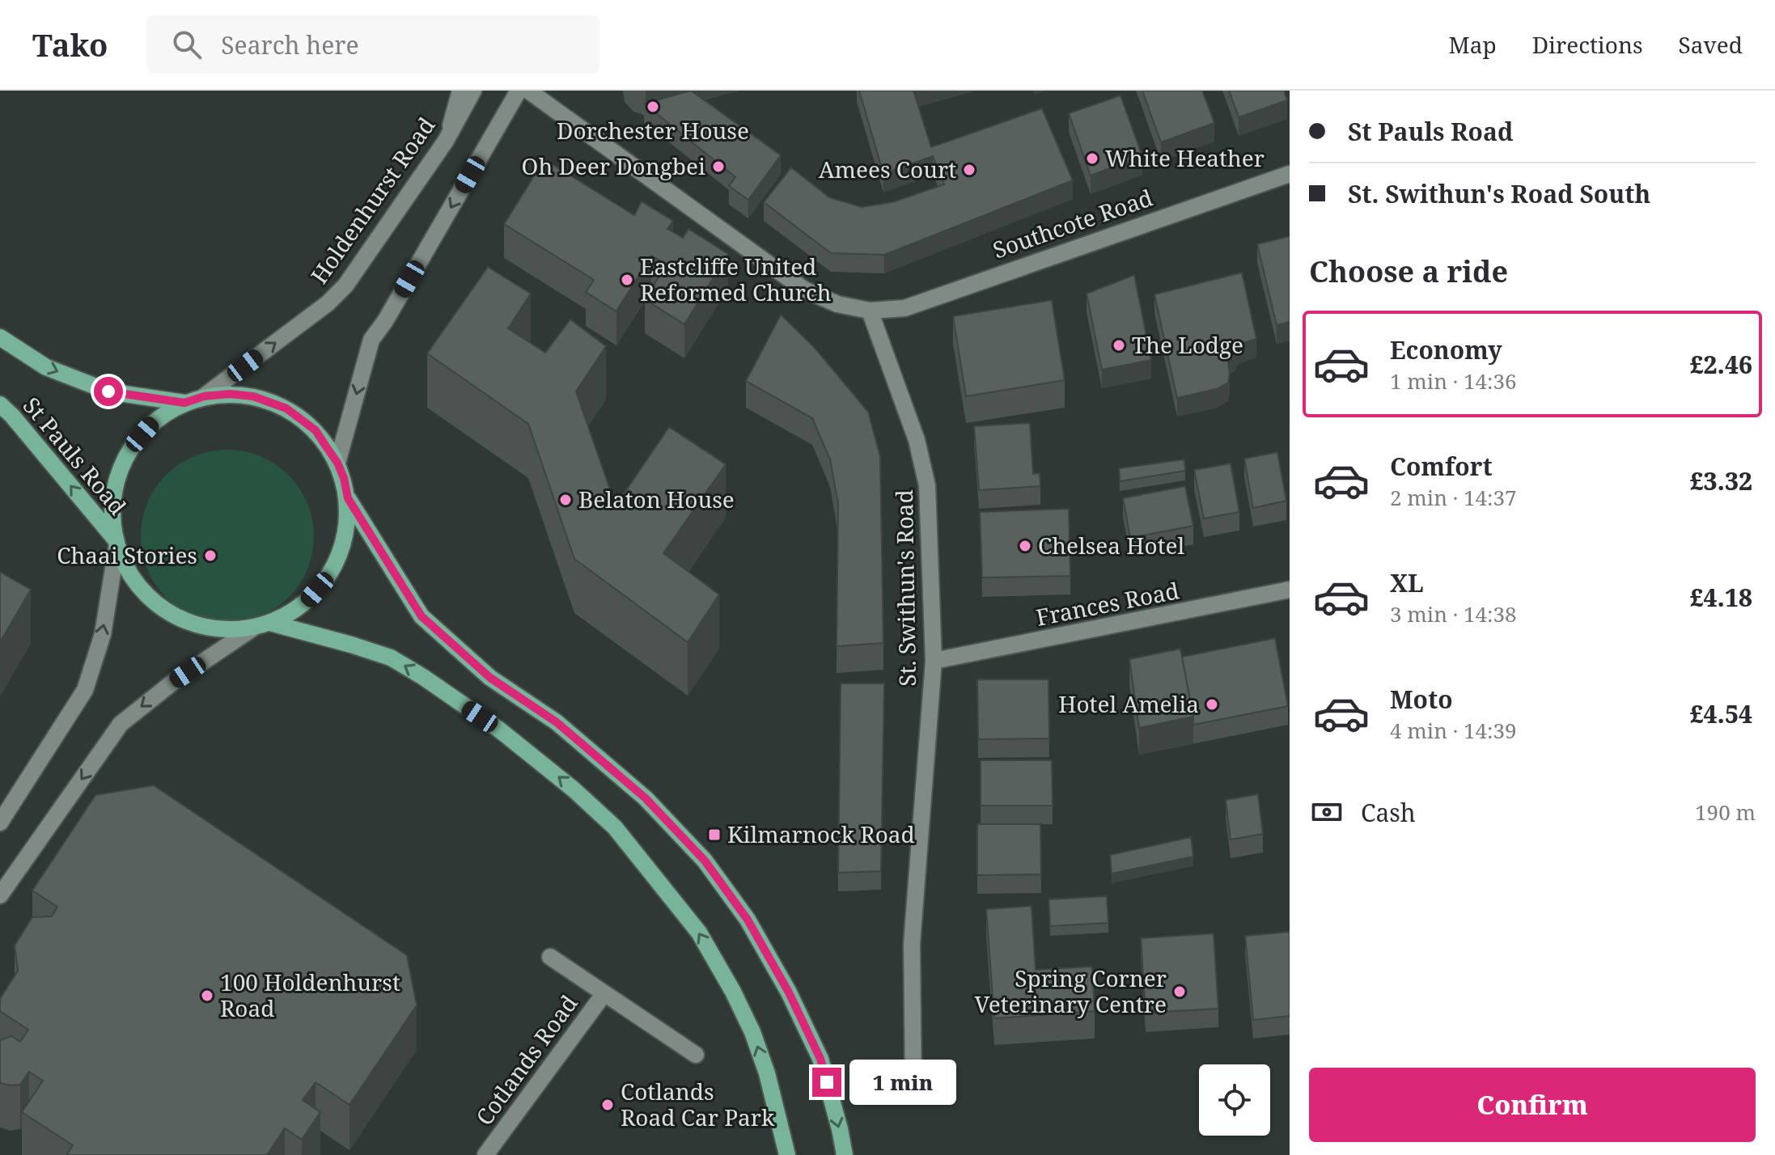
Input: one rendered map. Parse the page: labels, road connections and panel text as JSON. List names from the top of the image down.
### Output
{
  "streets": {
    "main road": ["St Pauls Road"],
    "street": [
      "Holdenhurst Road",
      "Southcote Road",
      "St. Swithun's Road",
      "Frances Road",
      "Cotlands Road"
    ]
  },
  "crossings": [
    ["Southcote Road", "St. Swithun's Road"],
    ["St. Swithun's Road", "Frances Road"]
  ],
  "places": {
    "other": [
      "Dorchester House",
      "White Heather",
      "Oh Deer Dongbei",
      "Amees Court",
      "Eastcliffe United Reformed Church",
      "The Lodge",
      "Belaton House",
      "Chelsea Hotel",
      "Chaai Stories",
      "Hotel Amelia",
      "Spring Corner Veterinary Centre",
      "100 Holdenhurst Road",
      "Cotlands Road Car Park"
    ],
    "transit": ["Kilmarnock Road"]
  },
  "page": {
    "header": "Tako",
    "search": "Search here",
    "nav": ["Map", "Directions", "Saved"],
    "banner": ["St Pauls Road", "St. Swithun's Road South"],
    "heading": "Choose a ride",
    "list": [
      {
        "name": "Economy",
        "note": "1 min · 14:36",
        "value": "£2.46"
      },
      {
        "name": "Comfort",
        "note": "2 min · 14:37",
        "value": "£3.32"
      },
      {
        "name": "XL",
        "note": "3 min · 14:38",
        "value": "£4.18"
      },
      {
        "name": "Moto",
        "note": "4 min · 14:39",
        "value": "£4.54"
      }
    ],
    "pay": ["Cash", "190 m"],
    "buttons": "Confirm",
    "bubble": "1 min"
  }
}
